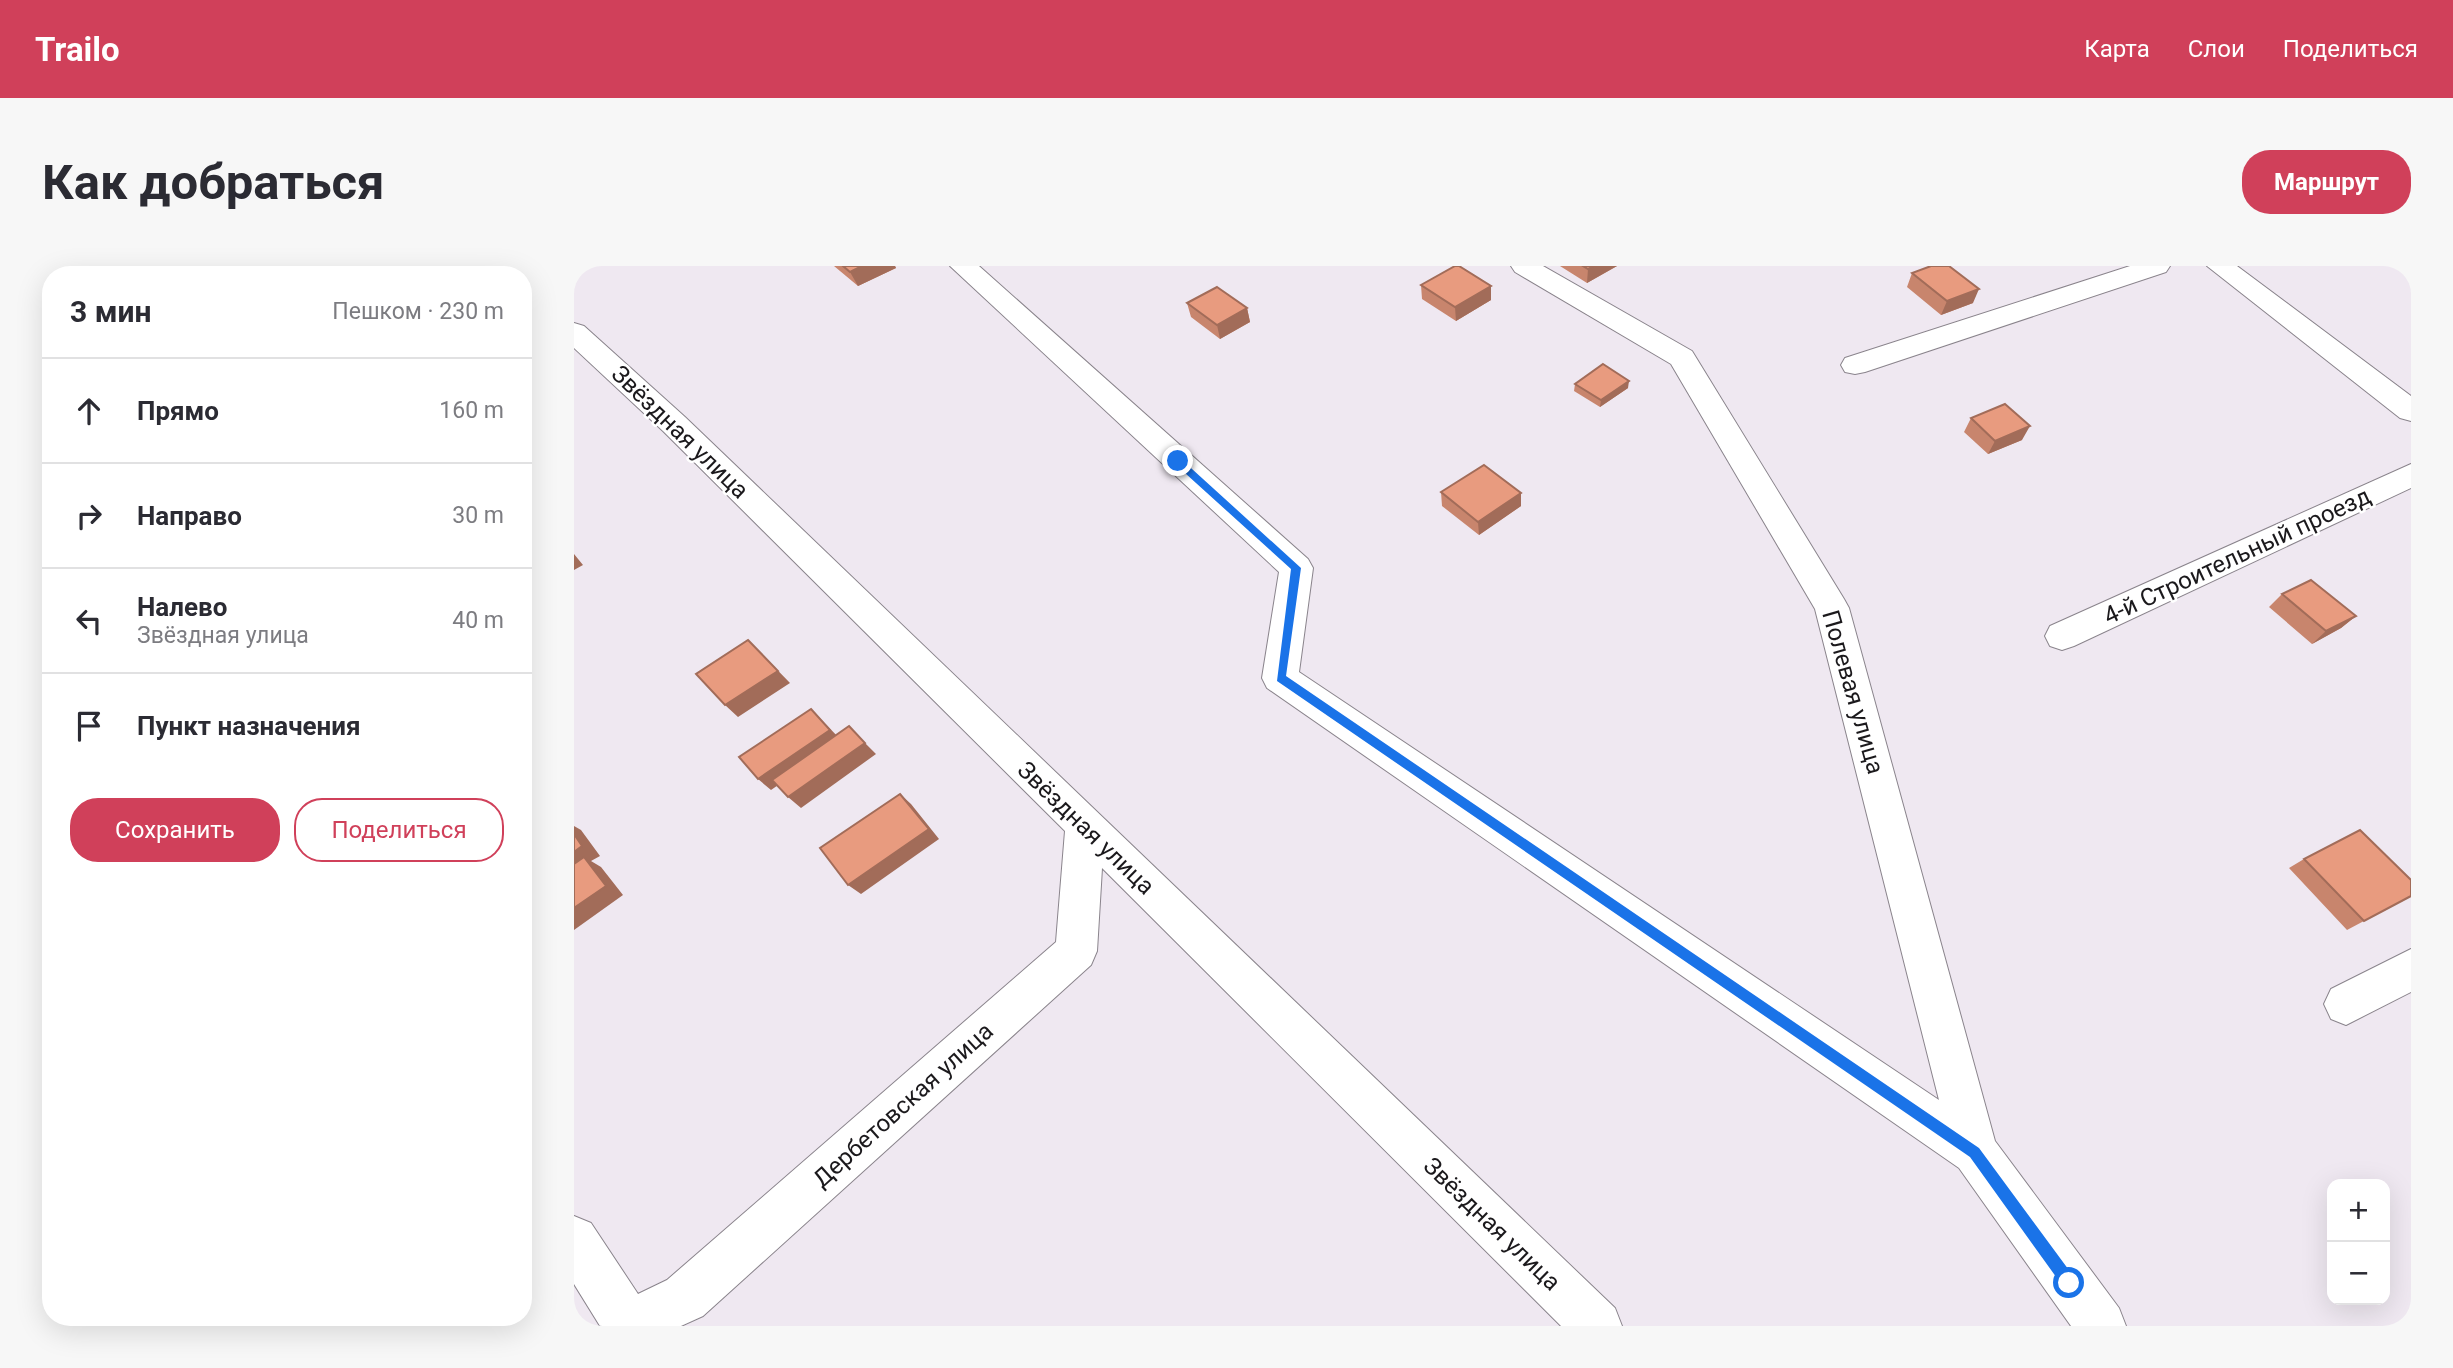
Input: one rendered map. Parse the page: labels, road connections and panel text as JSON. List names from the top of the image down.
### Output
{
  "streets": {
    "street": [
      "Звёздная улица",
      "4-й Строительный проезд",
      "Полевая улица",
      "Дербетовская улица"
    ]
  },
  "crossings": [
    ["Звёздная улица", "Дербетовская улица"]
  ],
  "page": {
    "header": "Trailo",
    "nav": ["Карта", "Слои", "Поделиться"],
    "buttons": [
      "Маршрут",
      ["Сохранить", "Поделиться"]
    ],
    "title": "Как добраться",
    "heading": ["3 мин", "Пешком · 230 m"],
    "list": [
      ["Прямо", "160 m"],
      ["Направо", "30 m"],
      ["Налево", "Звёздная улица", "40 m"],
      "Пункт назначения"
    ],
    "map_buttons": ["+", "−"]
  }
}
